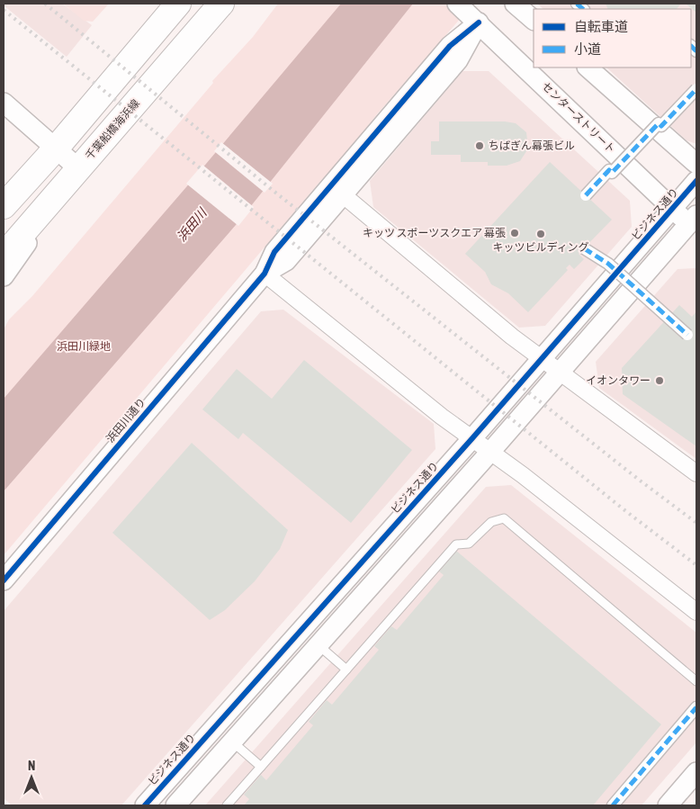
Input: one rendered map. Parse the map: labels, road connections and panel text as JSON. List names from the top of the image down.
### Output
{
  "streets": {
    "main road": ["千葉船橋海浜線"],
    "street": ["センターストリート", "ビジネス通り", "浜田川通り"]
  },
  "crossings": [
    ["センターストリート", "ビジネス通り"],
    ["センターストリート", "浜田川通り"]
  ],
  "water": ["浜田川"],
  "parks": ["浜田川緑地"],
  "places": [
    "ちばぎん幕張ビル",
    "キッツ スポーツスクエア 幕張",
    "キッツビルディング",
    "イオンタワー"
  ],
  "legend": ["自転車道", "小道"],
  "north": "top"
}
